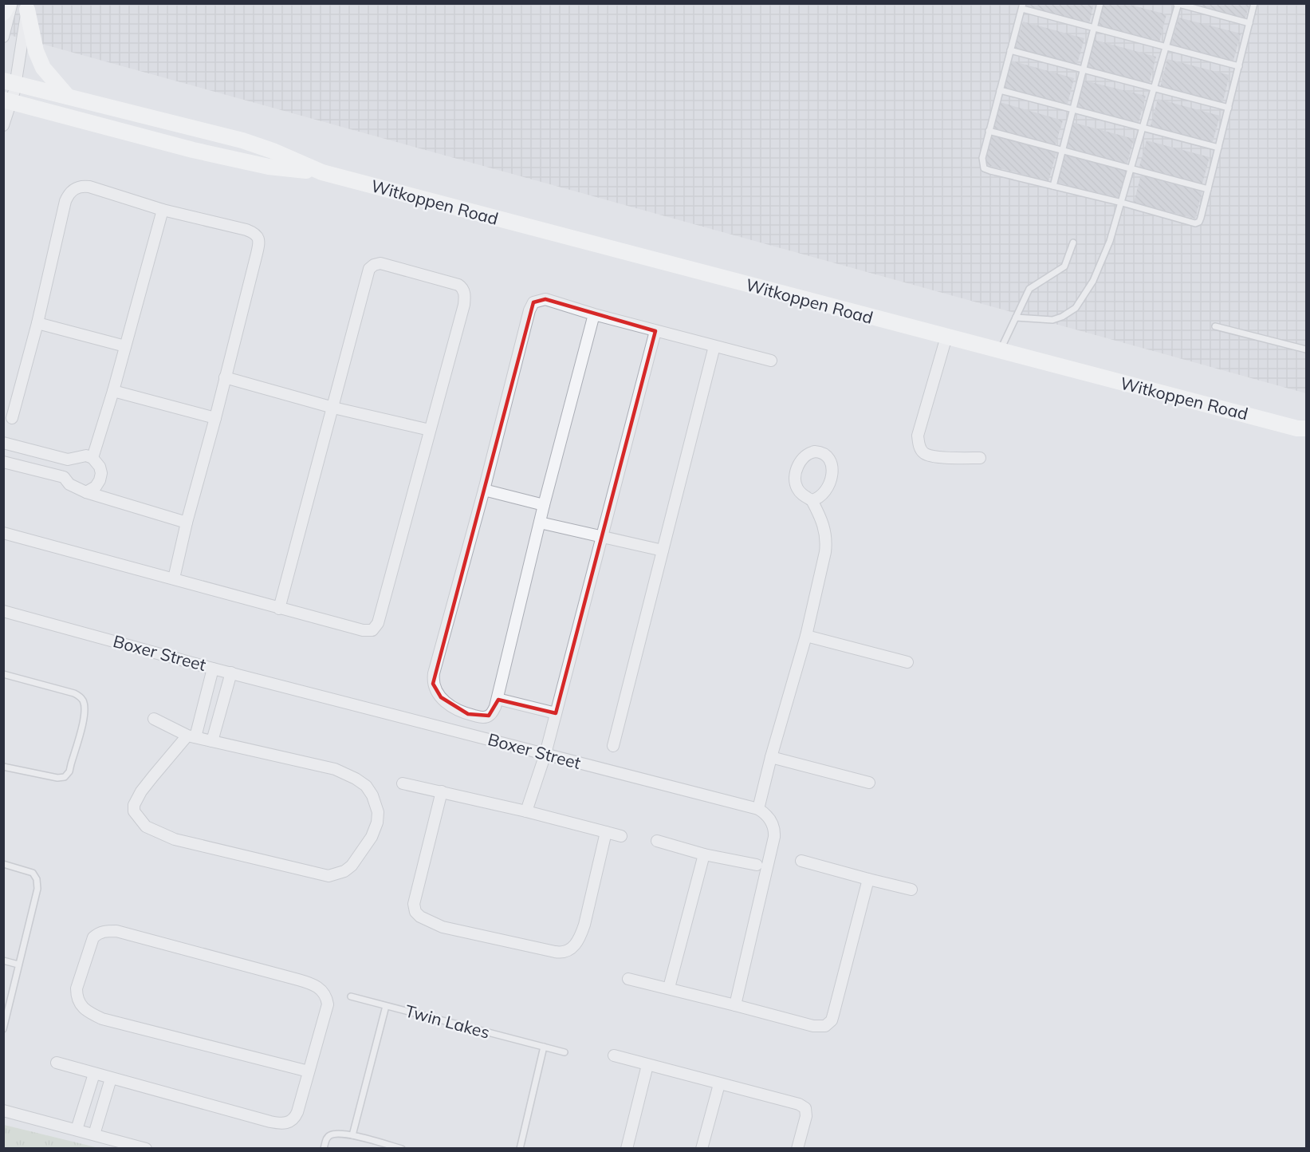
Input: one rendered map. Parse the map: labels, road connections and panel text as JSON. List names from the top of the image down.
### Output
{
  "streets": {
    "main road": ["Witkoppen Road"],
    "street": ["Boxer Street"],
    "lane": ["Twin Lakes"]
  }
}
